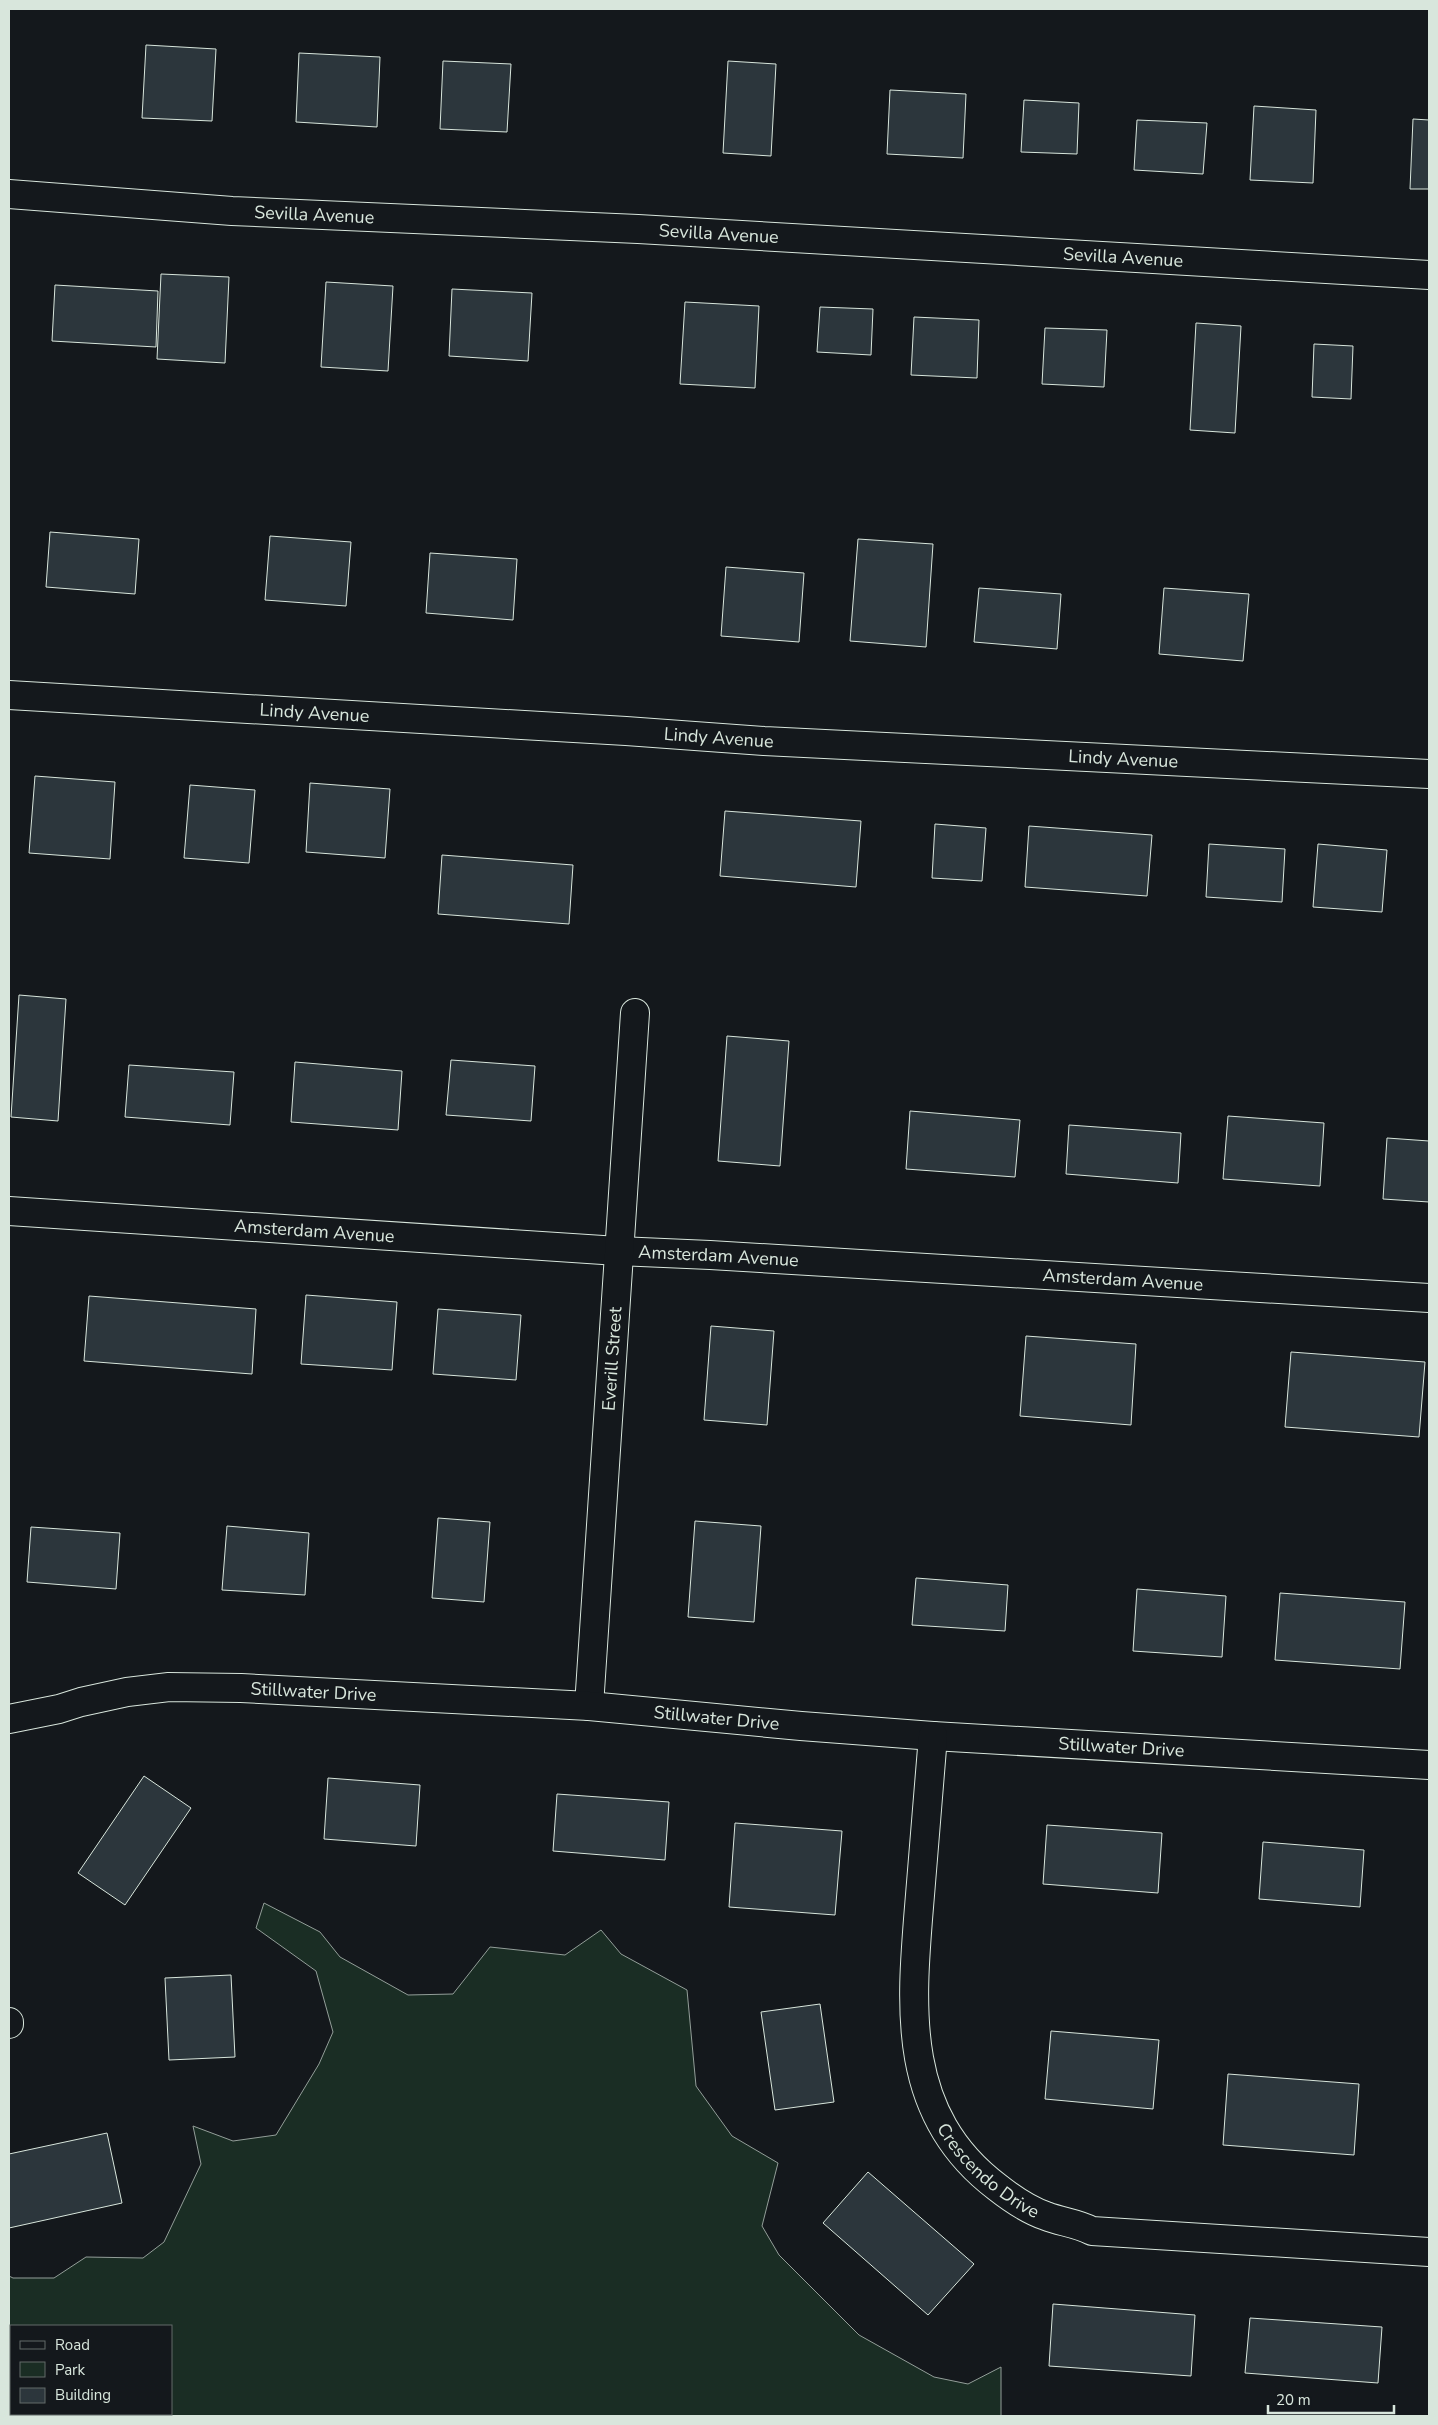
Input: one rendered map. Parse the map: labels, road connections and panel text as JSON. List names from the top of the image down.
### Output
{
  "streets": {
    "street": [
      "Sevilla Avenue",
      "Lindy Avenue",
      "Amsterdam Avenue",
      "Everill Street",
      "Stillwater Drive",
      "Crescendo Drive"
    ]
  },
  "crossings": [
    ["Amsterdam Avenue", "Everill Street"],
    ["Everill Street", "Stillwater Drive"],
    ["Stillwater Drive", "Crescendo Drive"]
  ],
  "legend": ["Road", "Park", "Building"],
  "scale_bar": "20 m"
}
